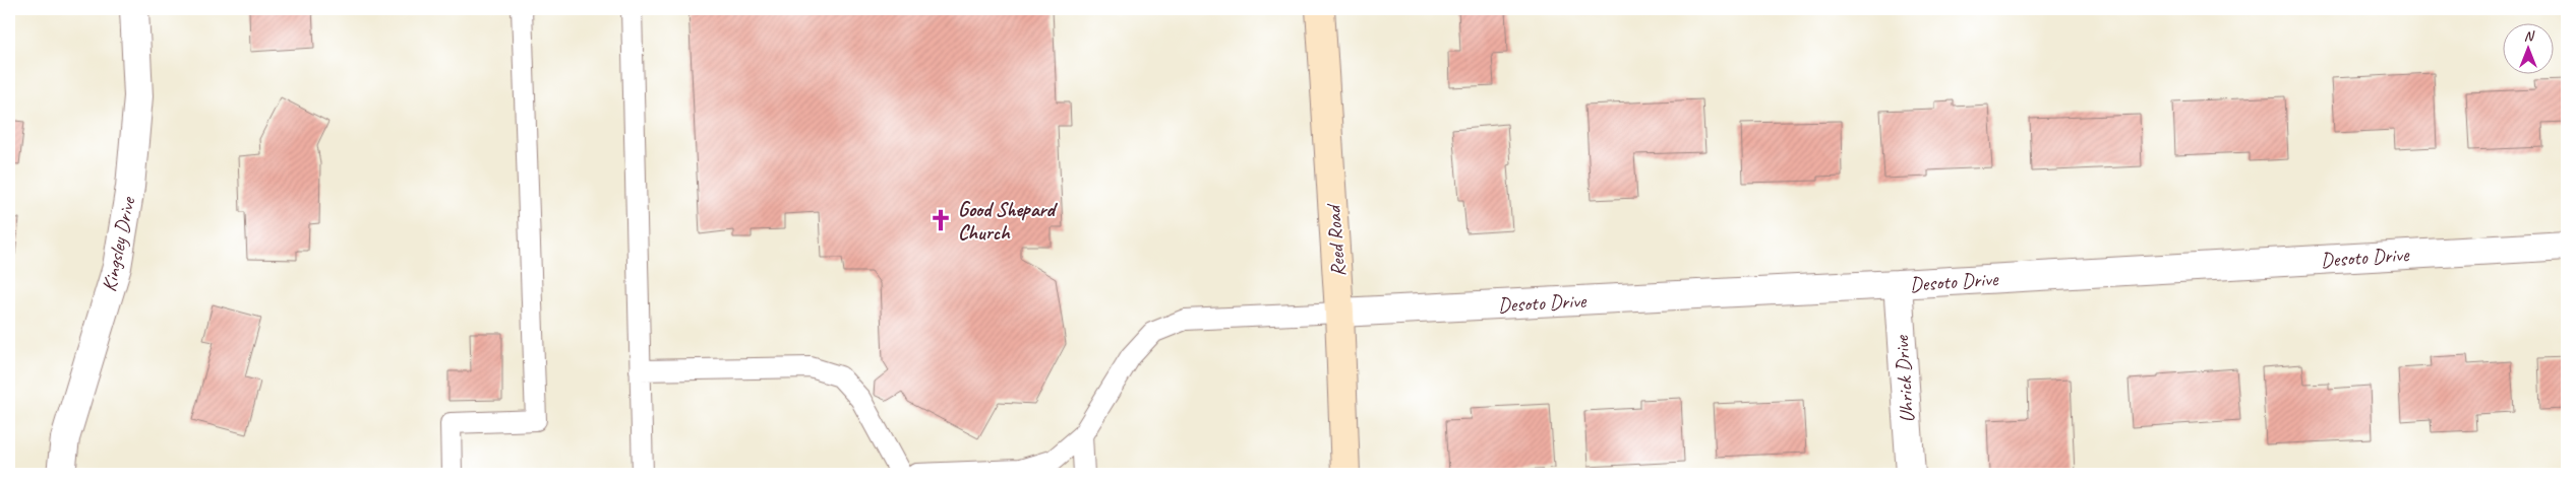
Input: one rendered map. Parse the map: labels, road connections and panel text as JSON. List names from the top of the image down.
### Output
{
  "streets": {
    "main road": ["Reed Road"],
    "street": ["Kingsley Drive", "Desoto Drive", "Uhrick Drive"]
  },
  "crossings": [
    ["Reed Road", "Desoto Drive"],
    ["Desoto Drive", "Uhrick Drive"]
  ],
  "places": {
    "church": ["Good Shepard Church"]
  },
  "north": "top"
}
